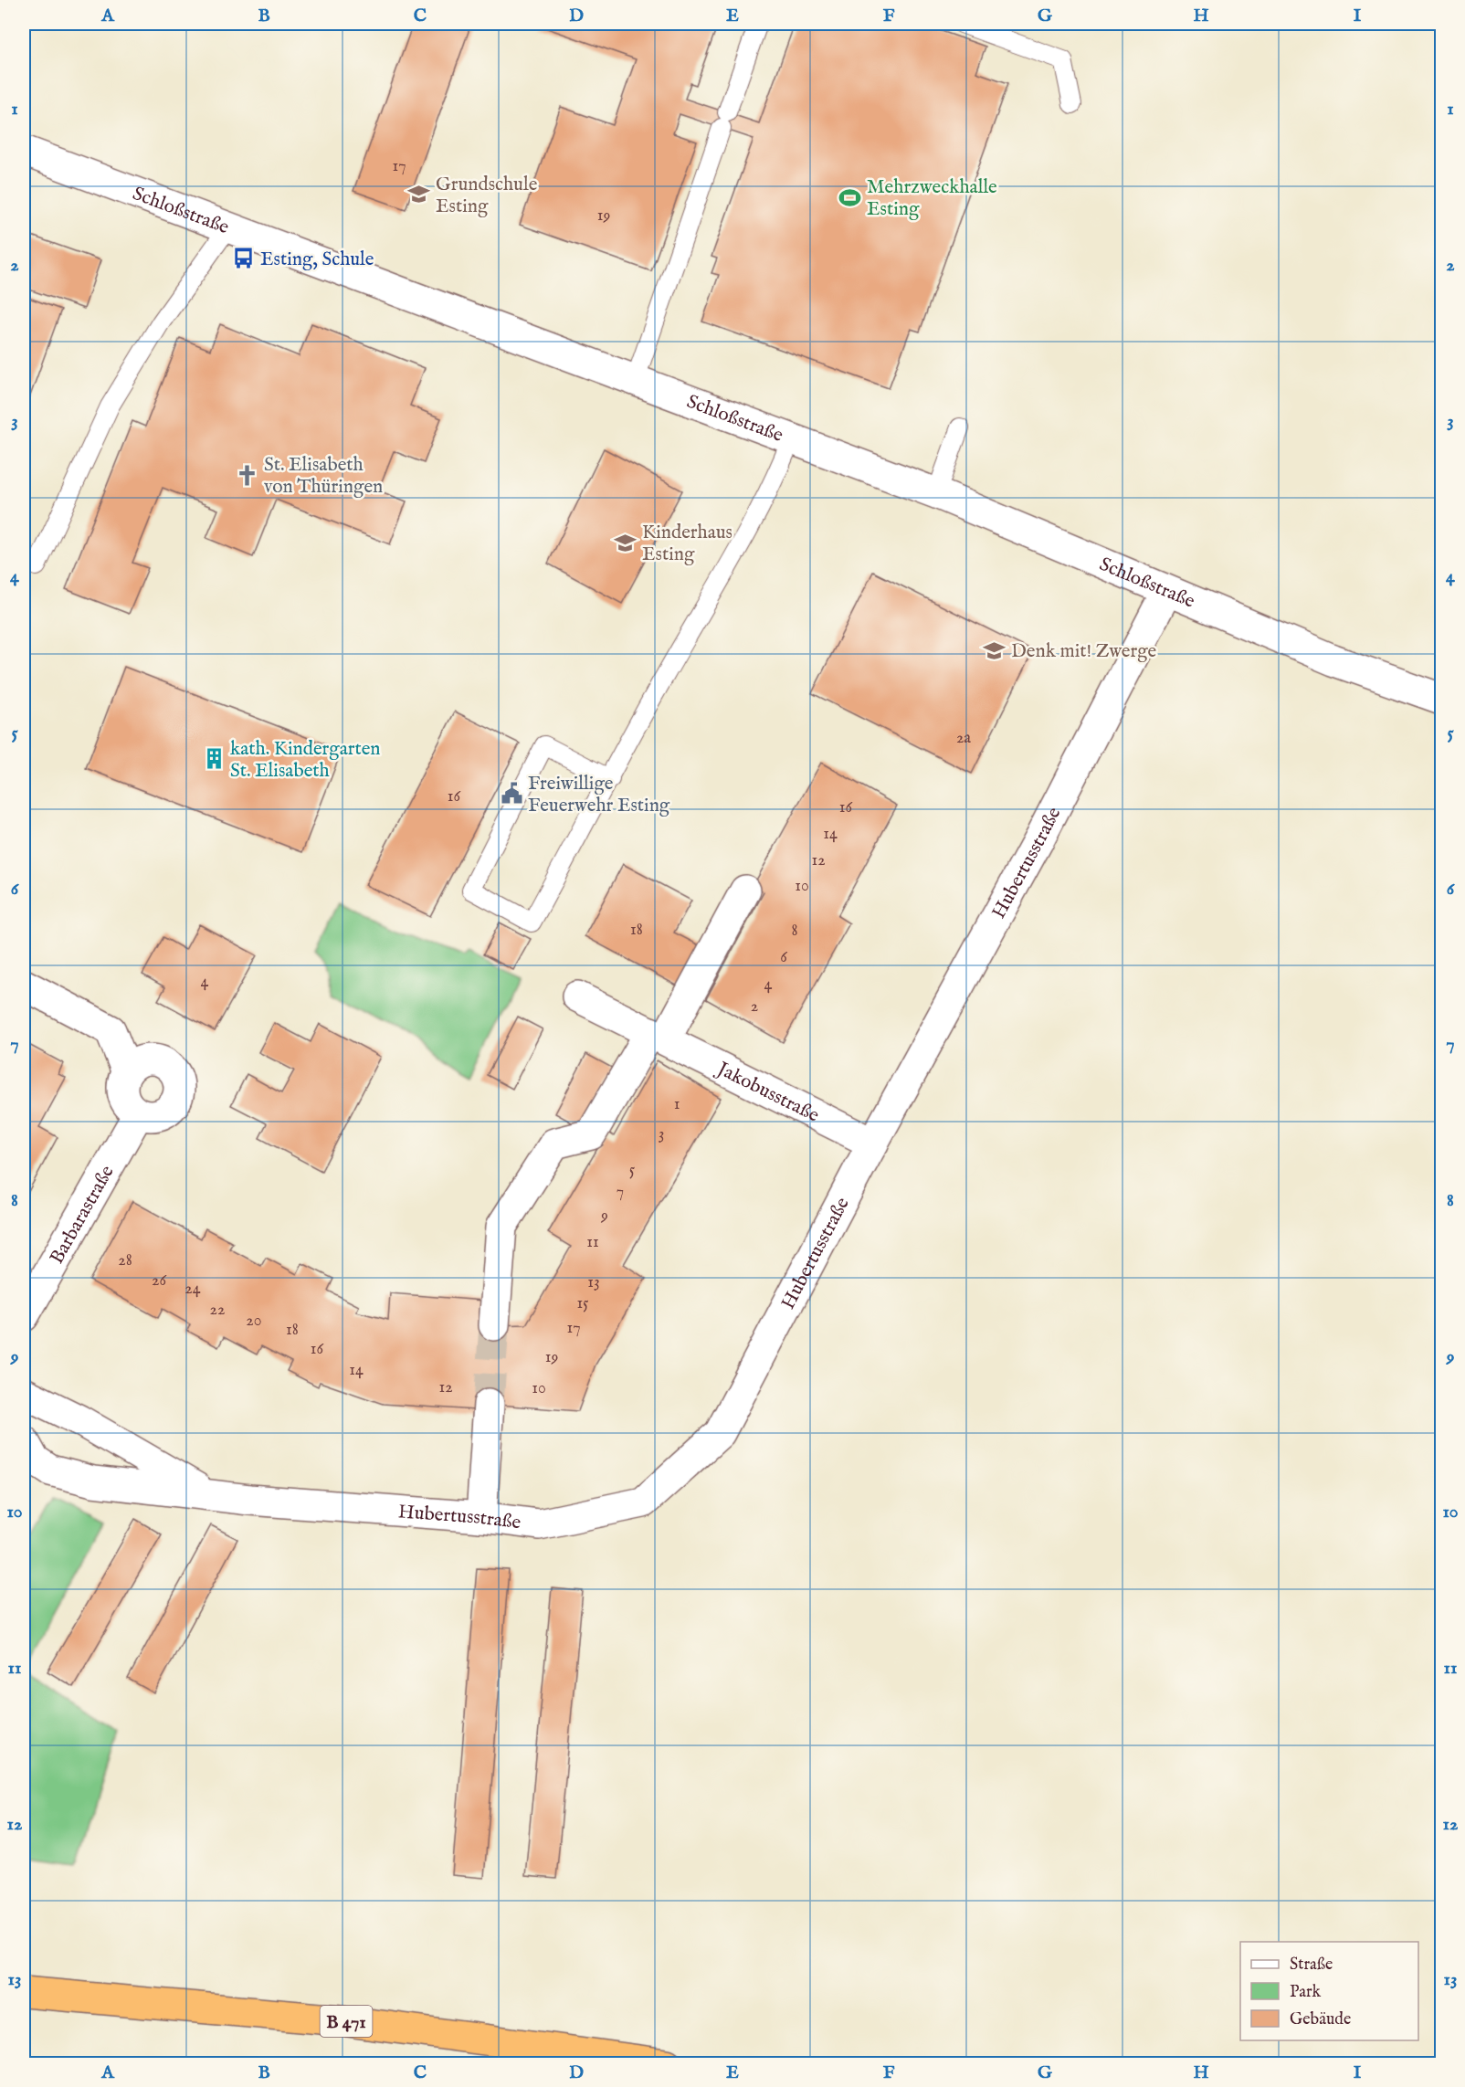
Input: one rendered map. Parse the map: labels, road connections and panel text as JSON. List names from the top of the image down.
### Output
{
  "streets": {
    "highway": ["B 471"],
    "street": [
      "Schloßstraße",
      "Hubertusstraße",
      "Jakobusstraße",
      "Barbarastraße"
    ]
  },
  "crossings": [
    ["Schloßstraße", "Hubertusstraße"],
    ["Hubertusstraße", "Jakobusstraße"]
  ],
  "places": {
    "school or university": ["Grundschule Esting", "Kinderhaus Esting", "Denk mit! Zwerge"],
    "sports": ["Mehrzweckhalle Esting"],
    "bus stop": ["Esting, Schule"],
    "church": ["St. Elisabeth von Thüringen"],
    "building": ["kath. Kindergarten St. Elisabeth"],
    "public building": ["Freiwillige Feuerwehr Esting"]
  },
  "house_numbers": [
    "17",
    "19",
    "2a",
    "16",
    "16",
    "14",
    "12",
    "10",
    "18",
    "8",
    "6",
    "4",
    "4",
    "2",
    "1",
    "3",
    "5",
    "7",
    "9",
    "11",
    "28",
    "26",
    "13",
    "24",
    "15",
    "22",
    "20",
    "17",
    "18",
    "16",
    "19",
    "14",
    "12",
    "10"
  ],
  "legend": ["Straße", "Park", "Gebäude"],
  "grid": {
    "columns": [
      "A",
      "B",
      "C",
      "D",
      "E",
      "F",
      "G",
      "H",
      "I"
    ],
    "rows": [
      "1",
      "2",
      "3",
      "4",
      "5",
      "6",
      "7",
      "8",
      "9",
      "10",
      "11",
      "12",
      "13"
    ]
  }
}
